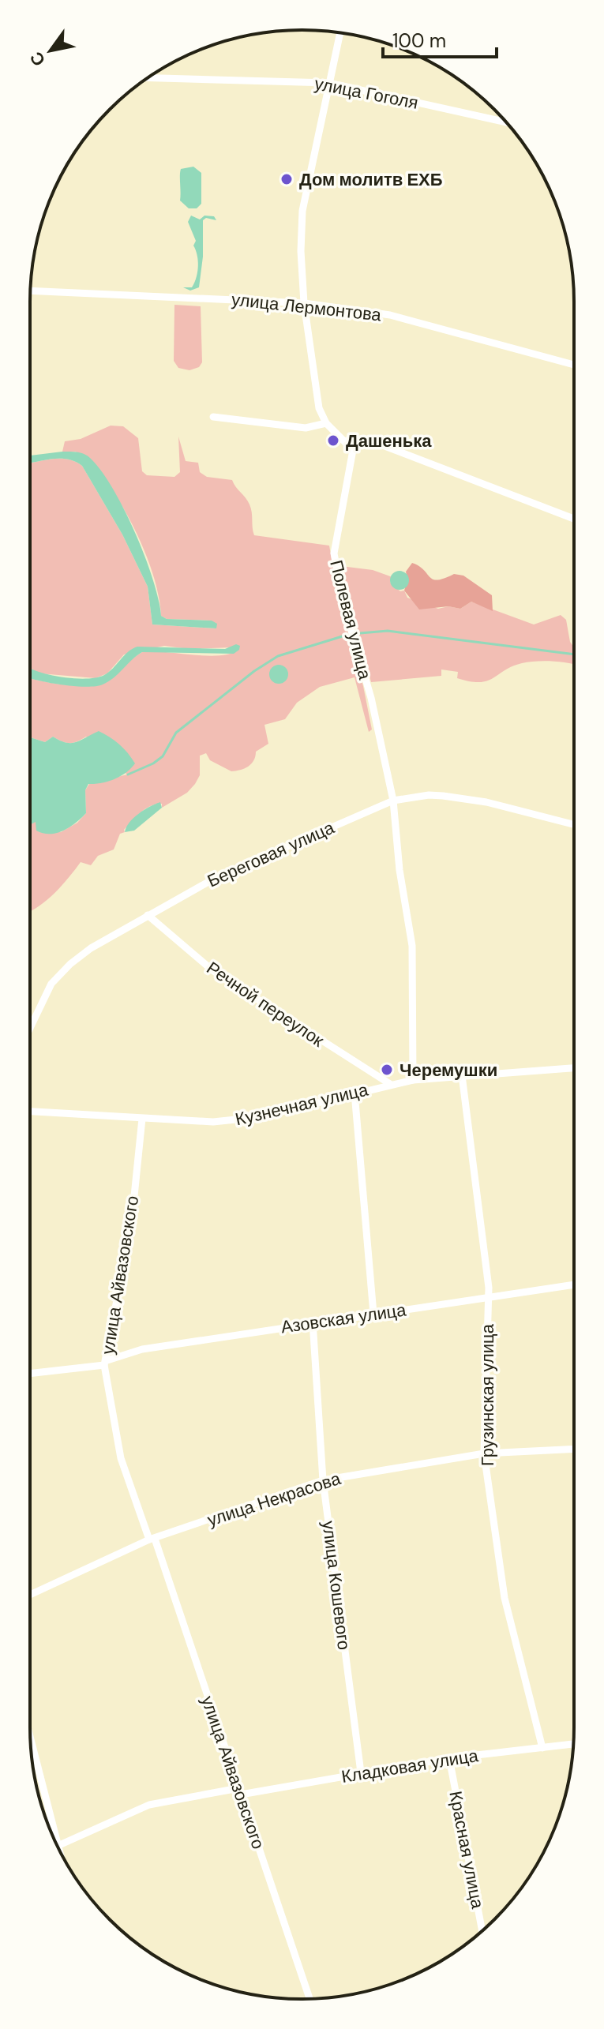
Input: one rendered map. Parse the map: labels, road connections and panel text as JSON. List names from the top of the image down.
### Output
{
  "streets": {
    "street": [
      "улица Гоголя",
      "улица Лермонтова",
      "Полевая улица",
      "Береговая улица",
      "Речной переулок",
      "Кузнечная улица",
      "улица Айвазовского",
      "Азовская улица",
      "Грузинская улица",
      "улица Некрасова",
      "улица Кошевого",
      "Кладковая улица",
      "Красная улица"
    ]
  },
  "crossings": [
    ["Полевая улица", "Береговая улица"],
    ["Полевая улица", "Кузнечная улица"],
    ["Береговая улица", "Речной переулок"],
    ["Речной переулок", "Кузнечная улица"],
    ["Кузнечная улица", "улица Айвазовского"],
    ["Кузнечная улица", "Грузинская улица"],
    ["улица Айвазовского", "Азовская улица"],
    ["улица Айвазовского", "улица Некрасова"],
    ["улица Айвазовского", "Кладковая улица"],
    ["Азовская улица", "Грузинская улица"],
    ["Азовская улица", "улица Кошевого"],
    ["Грузинская улица", "улица Некрасова"],
    ["Грузинская улица", "Кладковая улица"],
    ["улица Некрасова", "улица Кошевого"],
    ["улица Кошевого", "Кладковая улица"],
    ["Кладковая улица", "Красная улица"]
  ],
  "places": ["Дом молитв ЕХБ", "Дашенька", "Черемушки"],
  "scale_bar": "100 m",
  "north": "bottom left"
}
